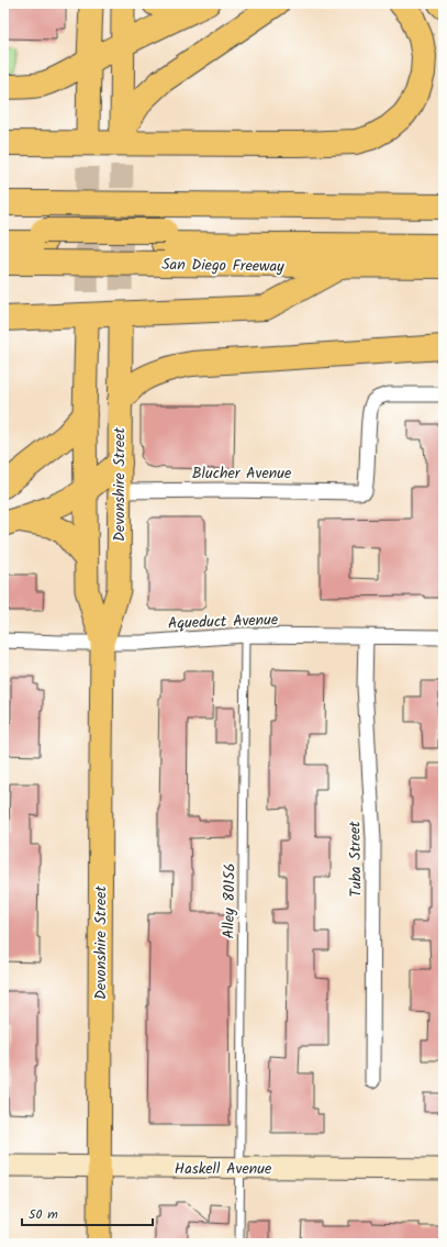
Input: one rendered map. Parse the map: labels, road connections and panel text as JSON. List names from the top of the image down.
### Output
{
  "streets": {
    "highway": ["San Diego Freeway"],
    "main road": ["Devonshire Street", "Haskell Avenue"],
    "street": ["Blucher Avenue", "Aqueduct Avenue", "Tuba Street"],
    "lane": ["Alley 80156"]
  },
  "crossings": [
    ["Blucher Avenue", "Devonshire Street"],
    ["Devonshire Street", "Aqueduct Avenue"],
    ["Devonshire Street", "Haskell Avenue"],
    ["Aqueduct Avenue", "Tuba Street"],
    ["Aqueduct Avenue", "Alley 80156"],
    ["Alley 80156", "Haskell Avenue"]
  ],
  "scale_bar": "50 m"
}
